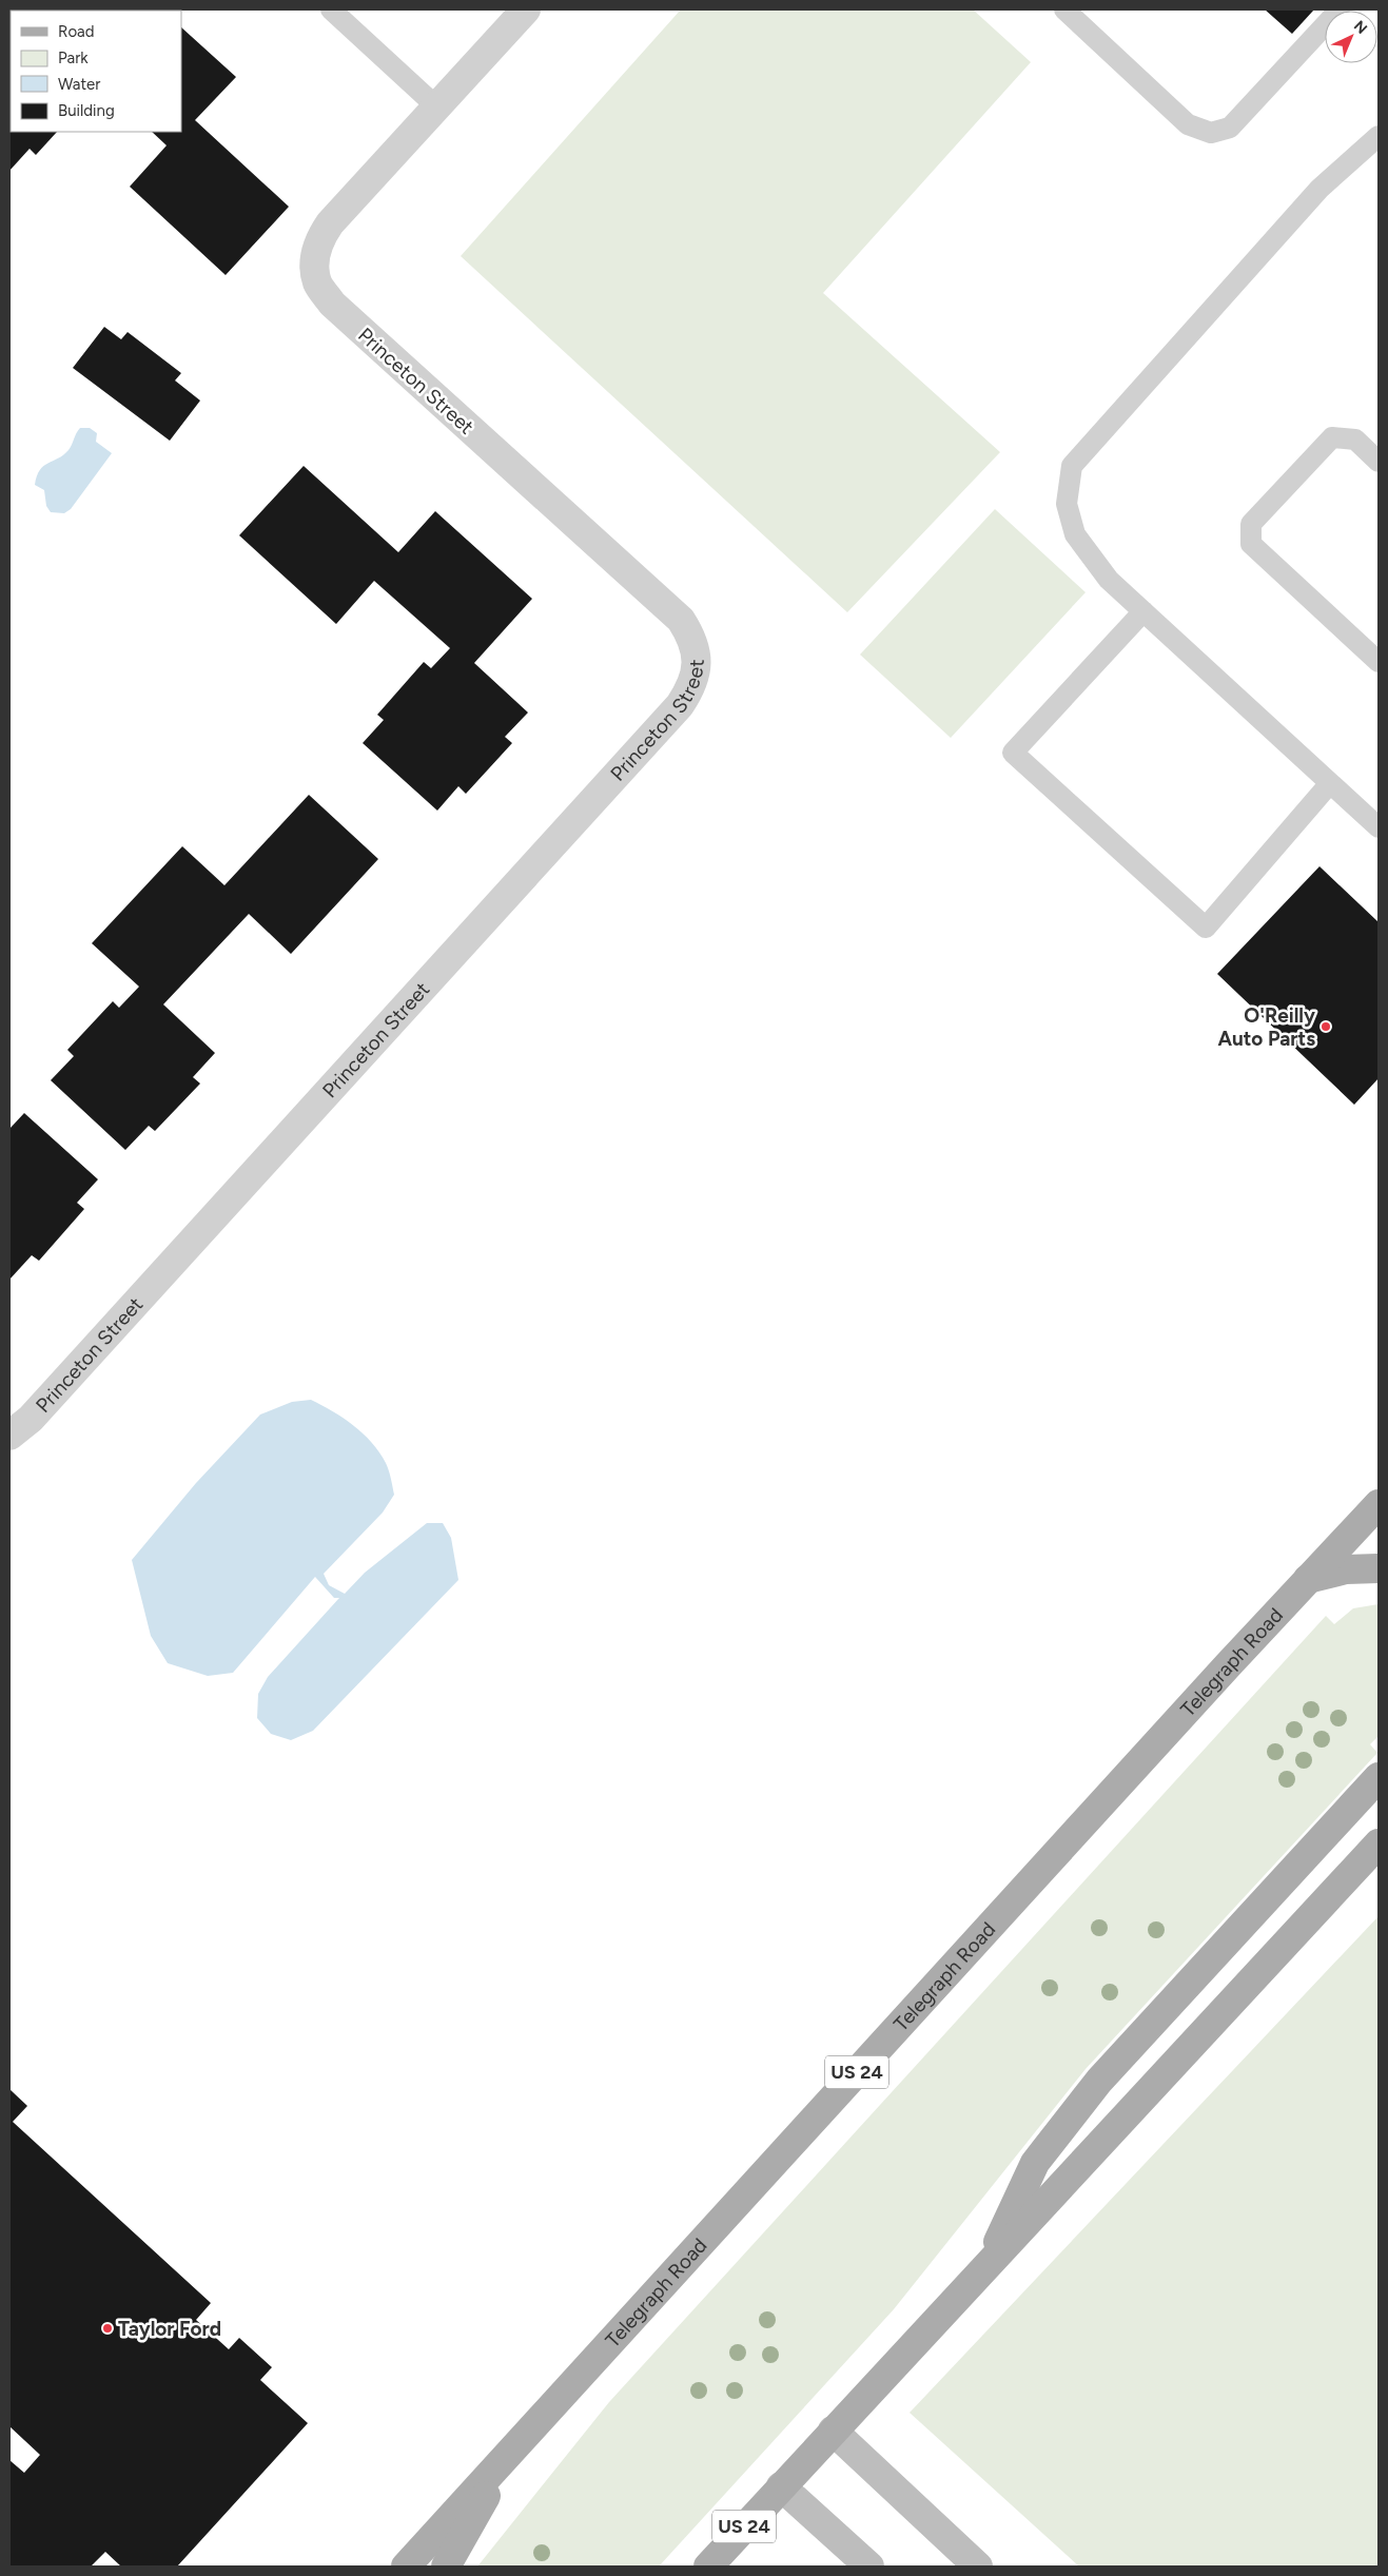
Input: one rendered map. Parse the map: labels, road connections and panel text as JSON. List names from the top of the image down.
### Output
{
  "streets": {
    "main road": ["Telegraph Road", "US 24"],
    "street": ["Princeton Street"]
  },
  "places": ["O'Reilly Auto Parts", "Taylor Ford"],
  "legend": [
    "Road",
    "Park",
    "Water",
    "Building"
  ],
  "north": "top right"
}
